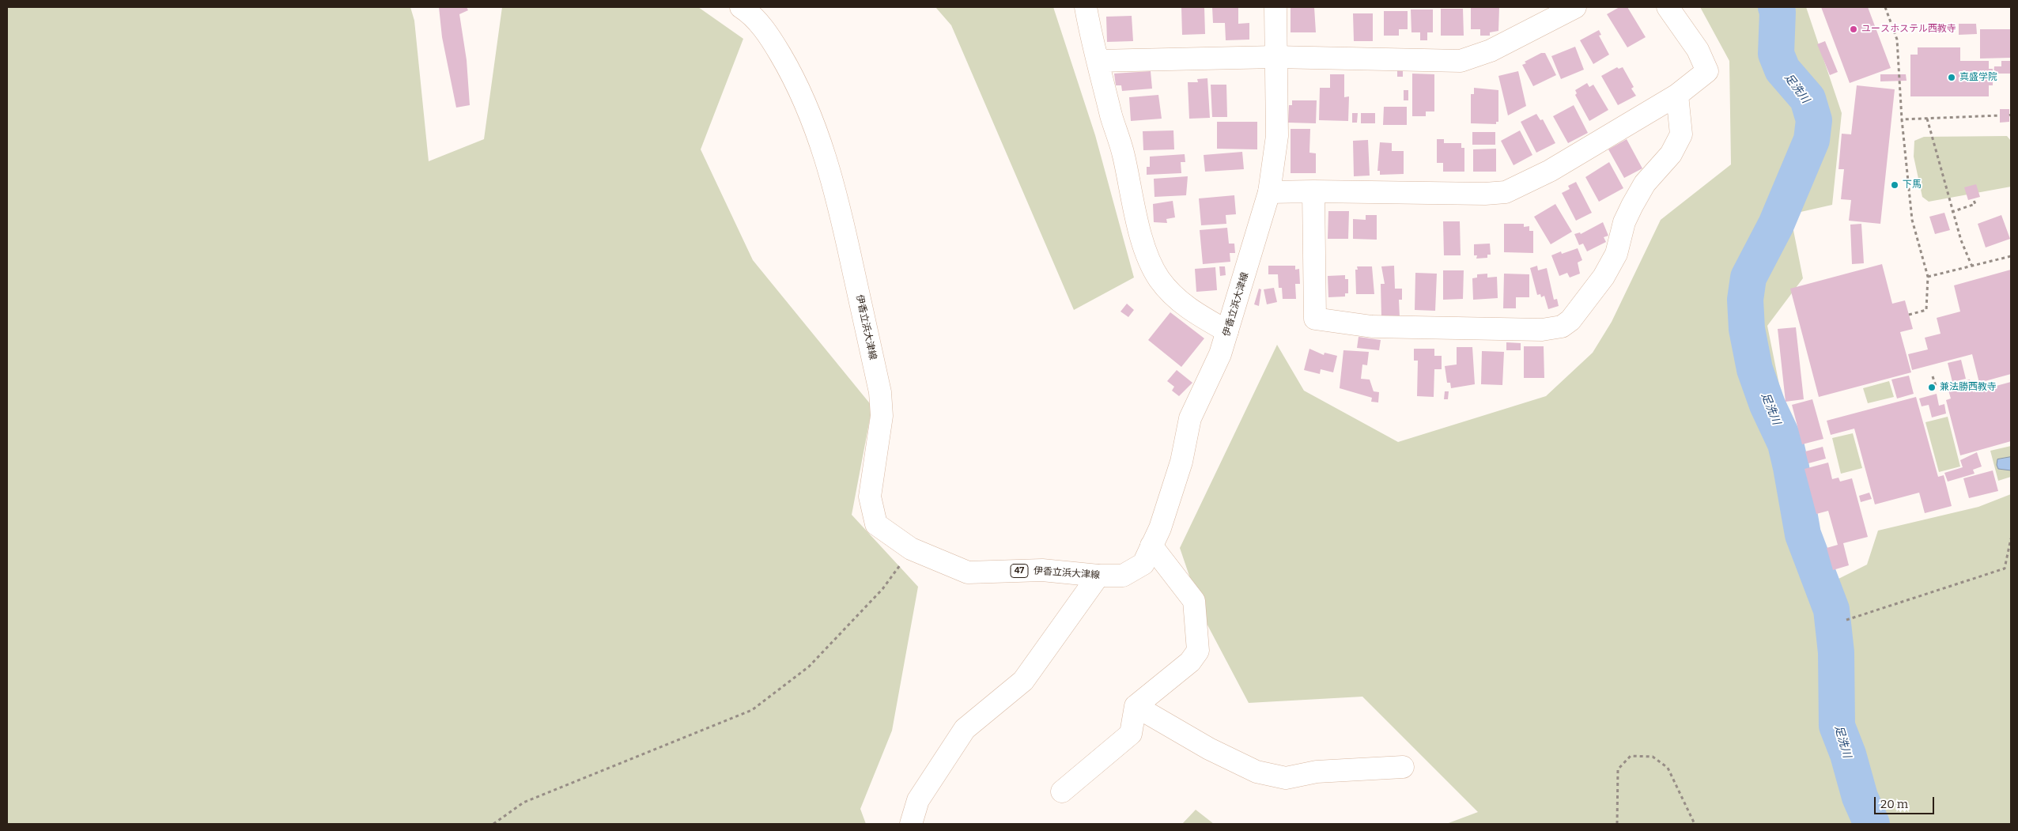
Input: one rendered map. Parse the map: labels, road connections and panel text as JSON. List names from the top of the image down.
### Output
{
  "streets": {
    "street": ["伊香立浜大津線", "47"]
  },
  "water": ["足洗川"],
  "places": [
    "ユースホステル西教寺",
    "真盛学院",
    "下馬",
    "兼法勝西教寺"
  ],
  "scale_bar": "20 m"
}
